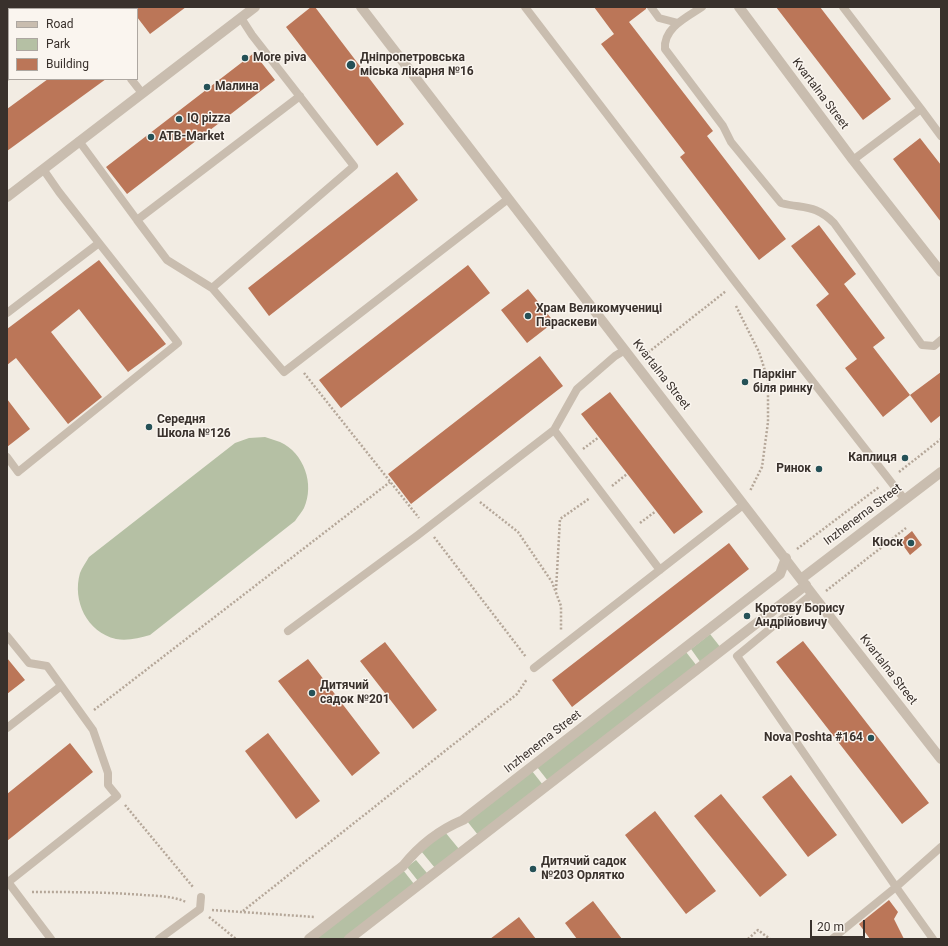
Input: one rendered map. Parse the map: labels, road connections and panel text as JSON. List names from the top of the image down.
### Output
{
  "streets": {
    "street": ["Kvartalna Street", "Inzhenerna Street"]
  },
  "crossings": [
    ["Kvartalna Street", "Inzhenerna Street"]
  ],
  "places": [
    "More piva",
    "Дніпропетровська міська лікарня №16",
    "Малина",
    "IQ pizza",
    "ATB-Market",
    "Храм Великомучениці Параскеви",
    "Паркінг біля ринку",
    "Середня Школа №126",
    "Каплиця",
    "Ринок",
    "Кіоск",
    "Кротову Борису Андрійовичу",
    "Дитячий садок №201",
    "Nova Poshta #164",
    "Дитячий садок №203 Орлятко"
  ],
  "legend": ["Road", "Park", "Building"],
  "scale_bar": "20 m"
}
